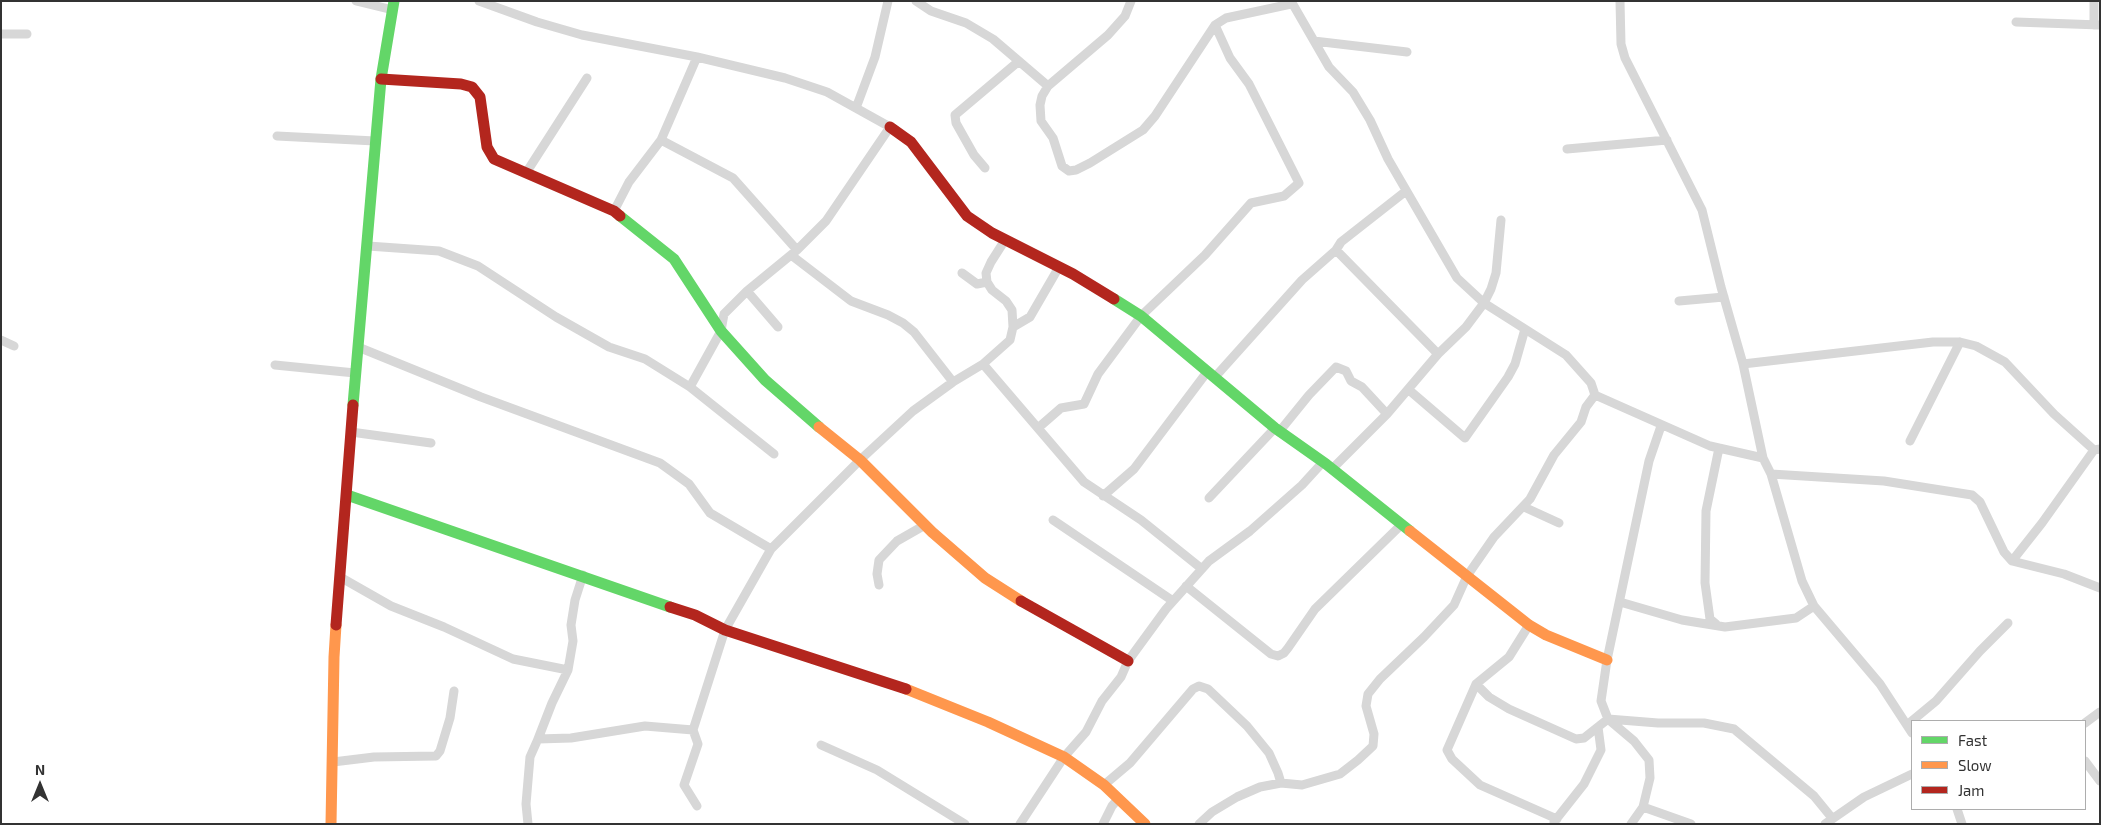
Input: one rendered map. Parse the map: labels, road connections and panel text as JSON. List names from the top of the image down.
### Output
{
  "legend": ["Fast", "Slow", "Jam"],
  "north": "top"
}
